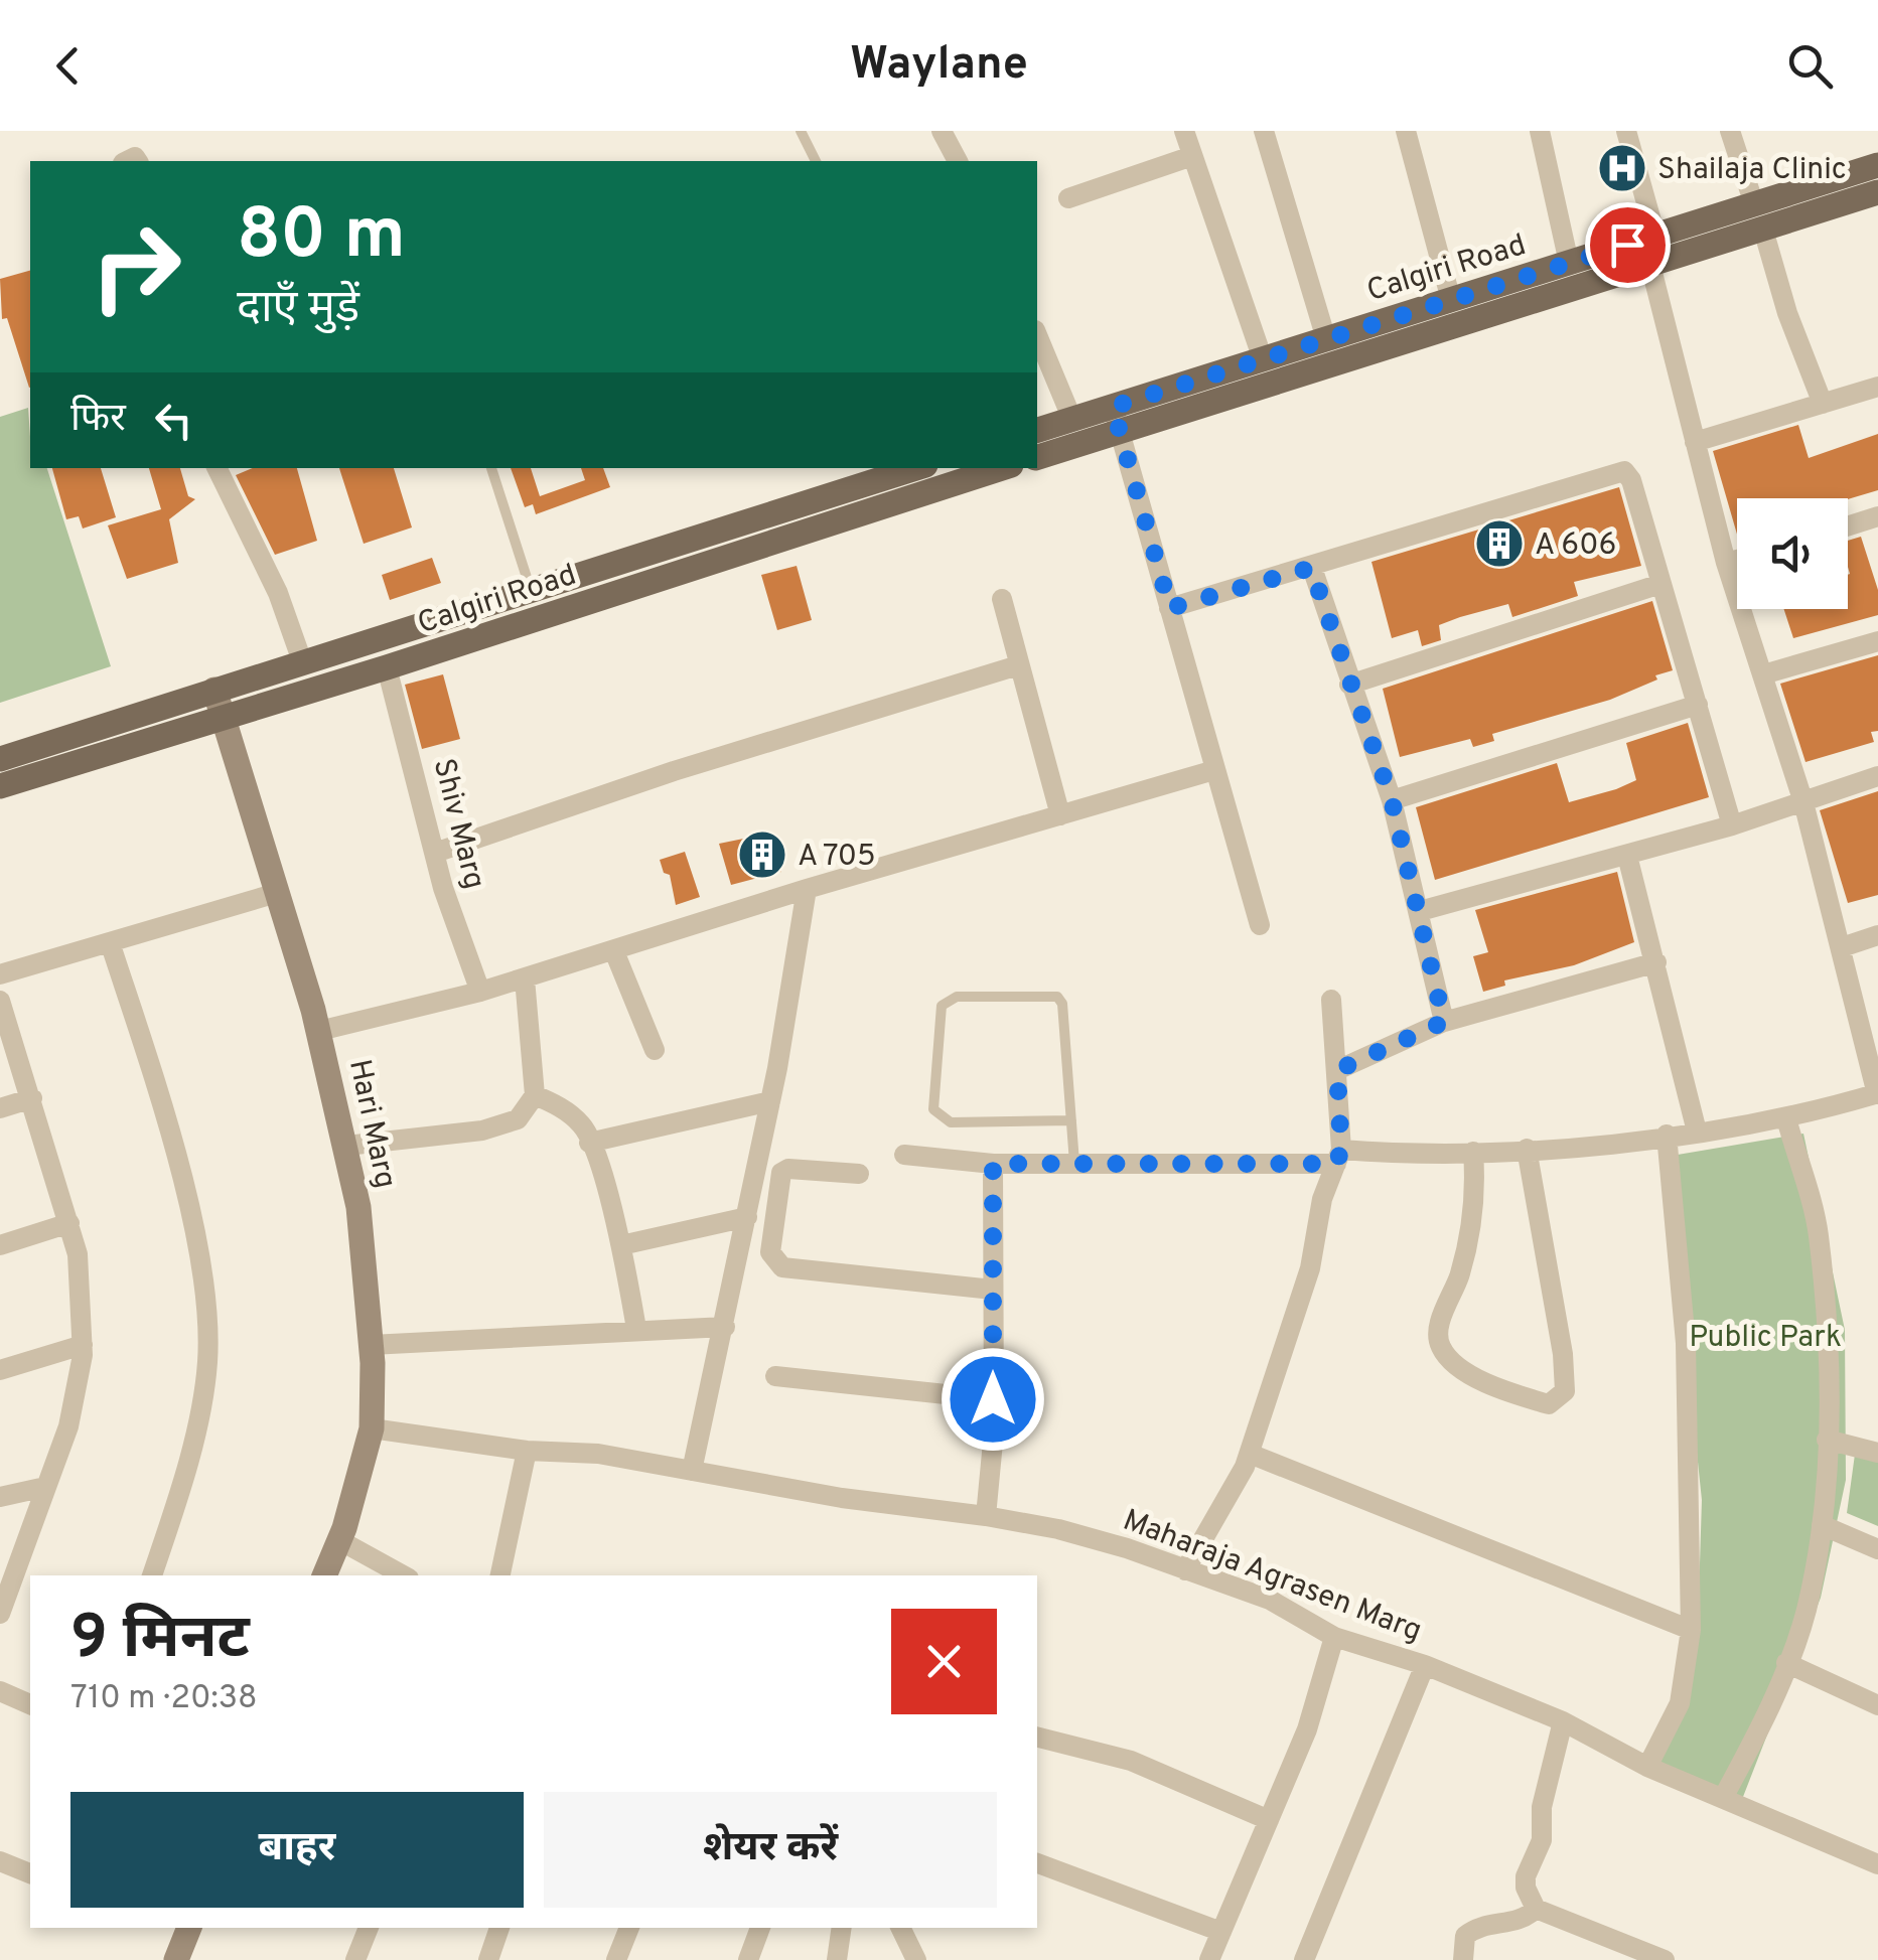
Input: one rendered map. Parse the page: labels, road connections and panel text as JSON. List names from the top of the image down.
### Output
{
  "streets": {
    "main road": ["Calgiri Road"],
    "street": ["Shiv Marg", "Hari Marg", "Maharaja Agrasen Marg"]
  },
  "crossings": [
    ["Calgiri Road", "Shiv Marg"],
    ["Calgiri Road", "Hari Marg"],
    ["Hari Marg", "Maharaja Agrasen Marg"]
  ],
  "parks": ["Public Park"],
  "places": {
    "hospital": ["Shailaja Clinic"],
    "building": ["A 606", "A 705"]
  },
  "page": {
    "header": "Waylane",
    "turn": ["80 m", "दाएँ मुड़ें"],
    "then": "फिर",
    "heading": ["9 मिनट", "710 m · 20:38"],
    "buttons": ["बाहर", "शेयर करें"]
  }
}
